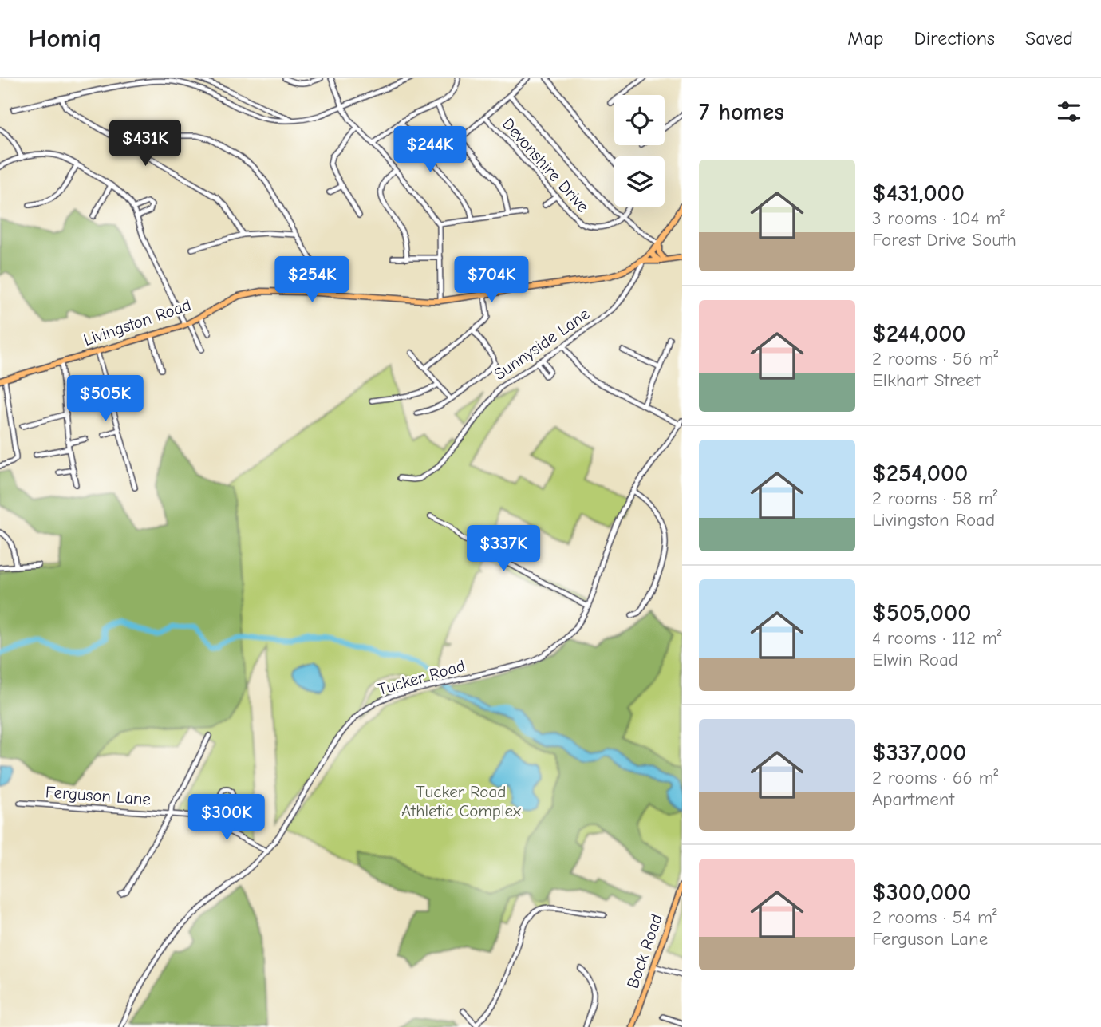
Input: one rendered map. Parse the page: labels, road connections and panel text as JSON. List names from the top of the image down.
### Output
{
  "streets": {
    "main road": ["Livingston Road", "Bock Road"],
    "street": [
      "Devonshire Drive",
      "Sunnyside Lane",
      "Tucker Road",
      "Ferguson Lane"
    ]
  },
  "crossings": [
    ["Livingston Road", "Sunnyside Lane"],
    ["Tucker Road", "Ferguson Lane"]
  ],
  "parks": ["Tucker Road Athletic Complex"],
  "page": {
    "header": "Homiq",
    "nav": ["Map", "Directions", "Saved"],
    "heading": "7 homes",
    "price": [
      "$431K",
      "$244K",
      "$254K",
      "$704K",
      "$505K",
      "$337K",
      "$300K"
    ],
    "list": [
      {
        "name": "$431,000",
        "note": "3 rooms · 104 m² · Forest Drive South"
      },
      {
        "name": "$244,000",
        "note": "2 rooms · 56 m² · Elkhart Street"
      },
      {
        "name": "$254,000",
        "note": "2 rooms · 58 m² · Livingston Road"
      },
      {
        "name": "$505,000",
        "note": "4 rooms · 112 m² · Elwin Road"
      },
      {
        "name": "$337,000",
        "note": "2 rooms · 66 m² · Apartment"
      },
      {
        "name": "$300,000",
        "note": "2 rooms · 54 m² · Ferguson Lane"
      }
    ]
  }
}
